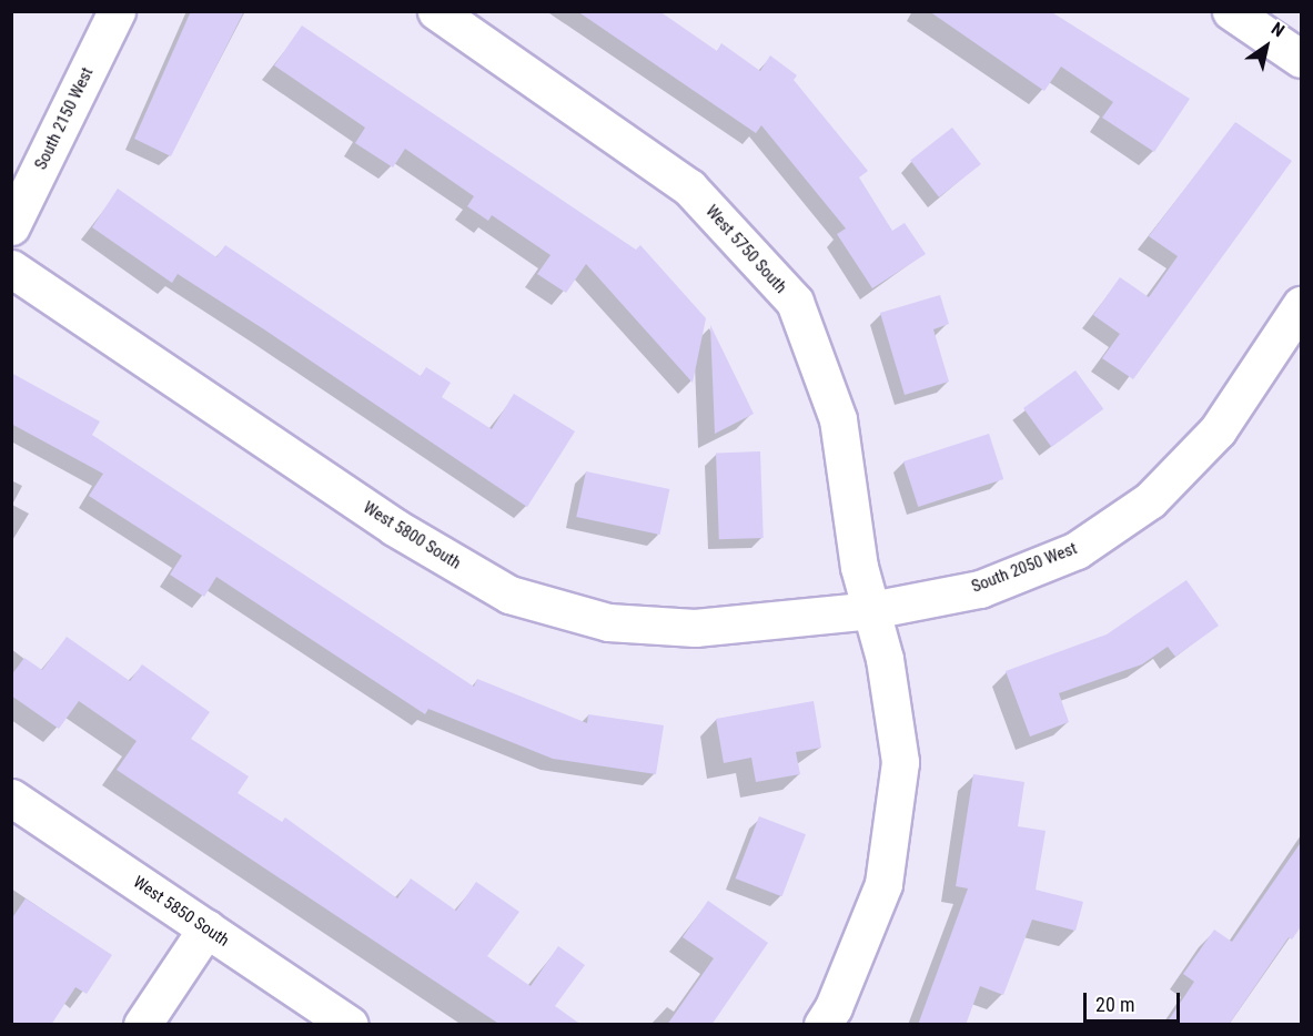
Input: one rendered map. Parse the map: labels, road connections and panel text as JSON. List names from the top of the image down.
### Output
{
  "streets": {
    "street": [
      "South 2150 West",
      "West 5750 South",
      "West 5800 South",
      "South 2050 West",
      "West 5850 South"
    ]
  },
  "crossings": [
    ["West 5750 South", "West 5800 South"],
    ["West 5750 South", "South 2050 West"],
    ["West 5800 South", "South 2050 West"]
  ],
  "scale_bar": "20 m",
  "north": "top right"
}
